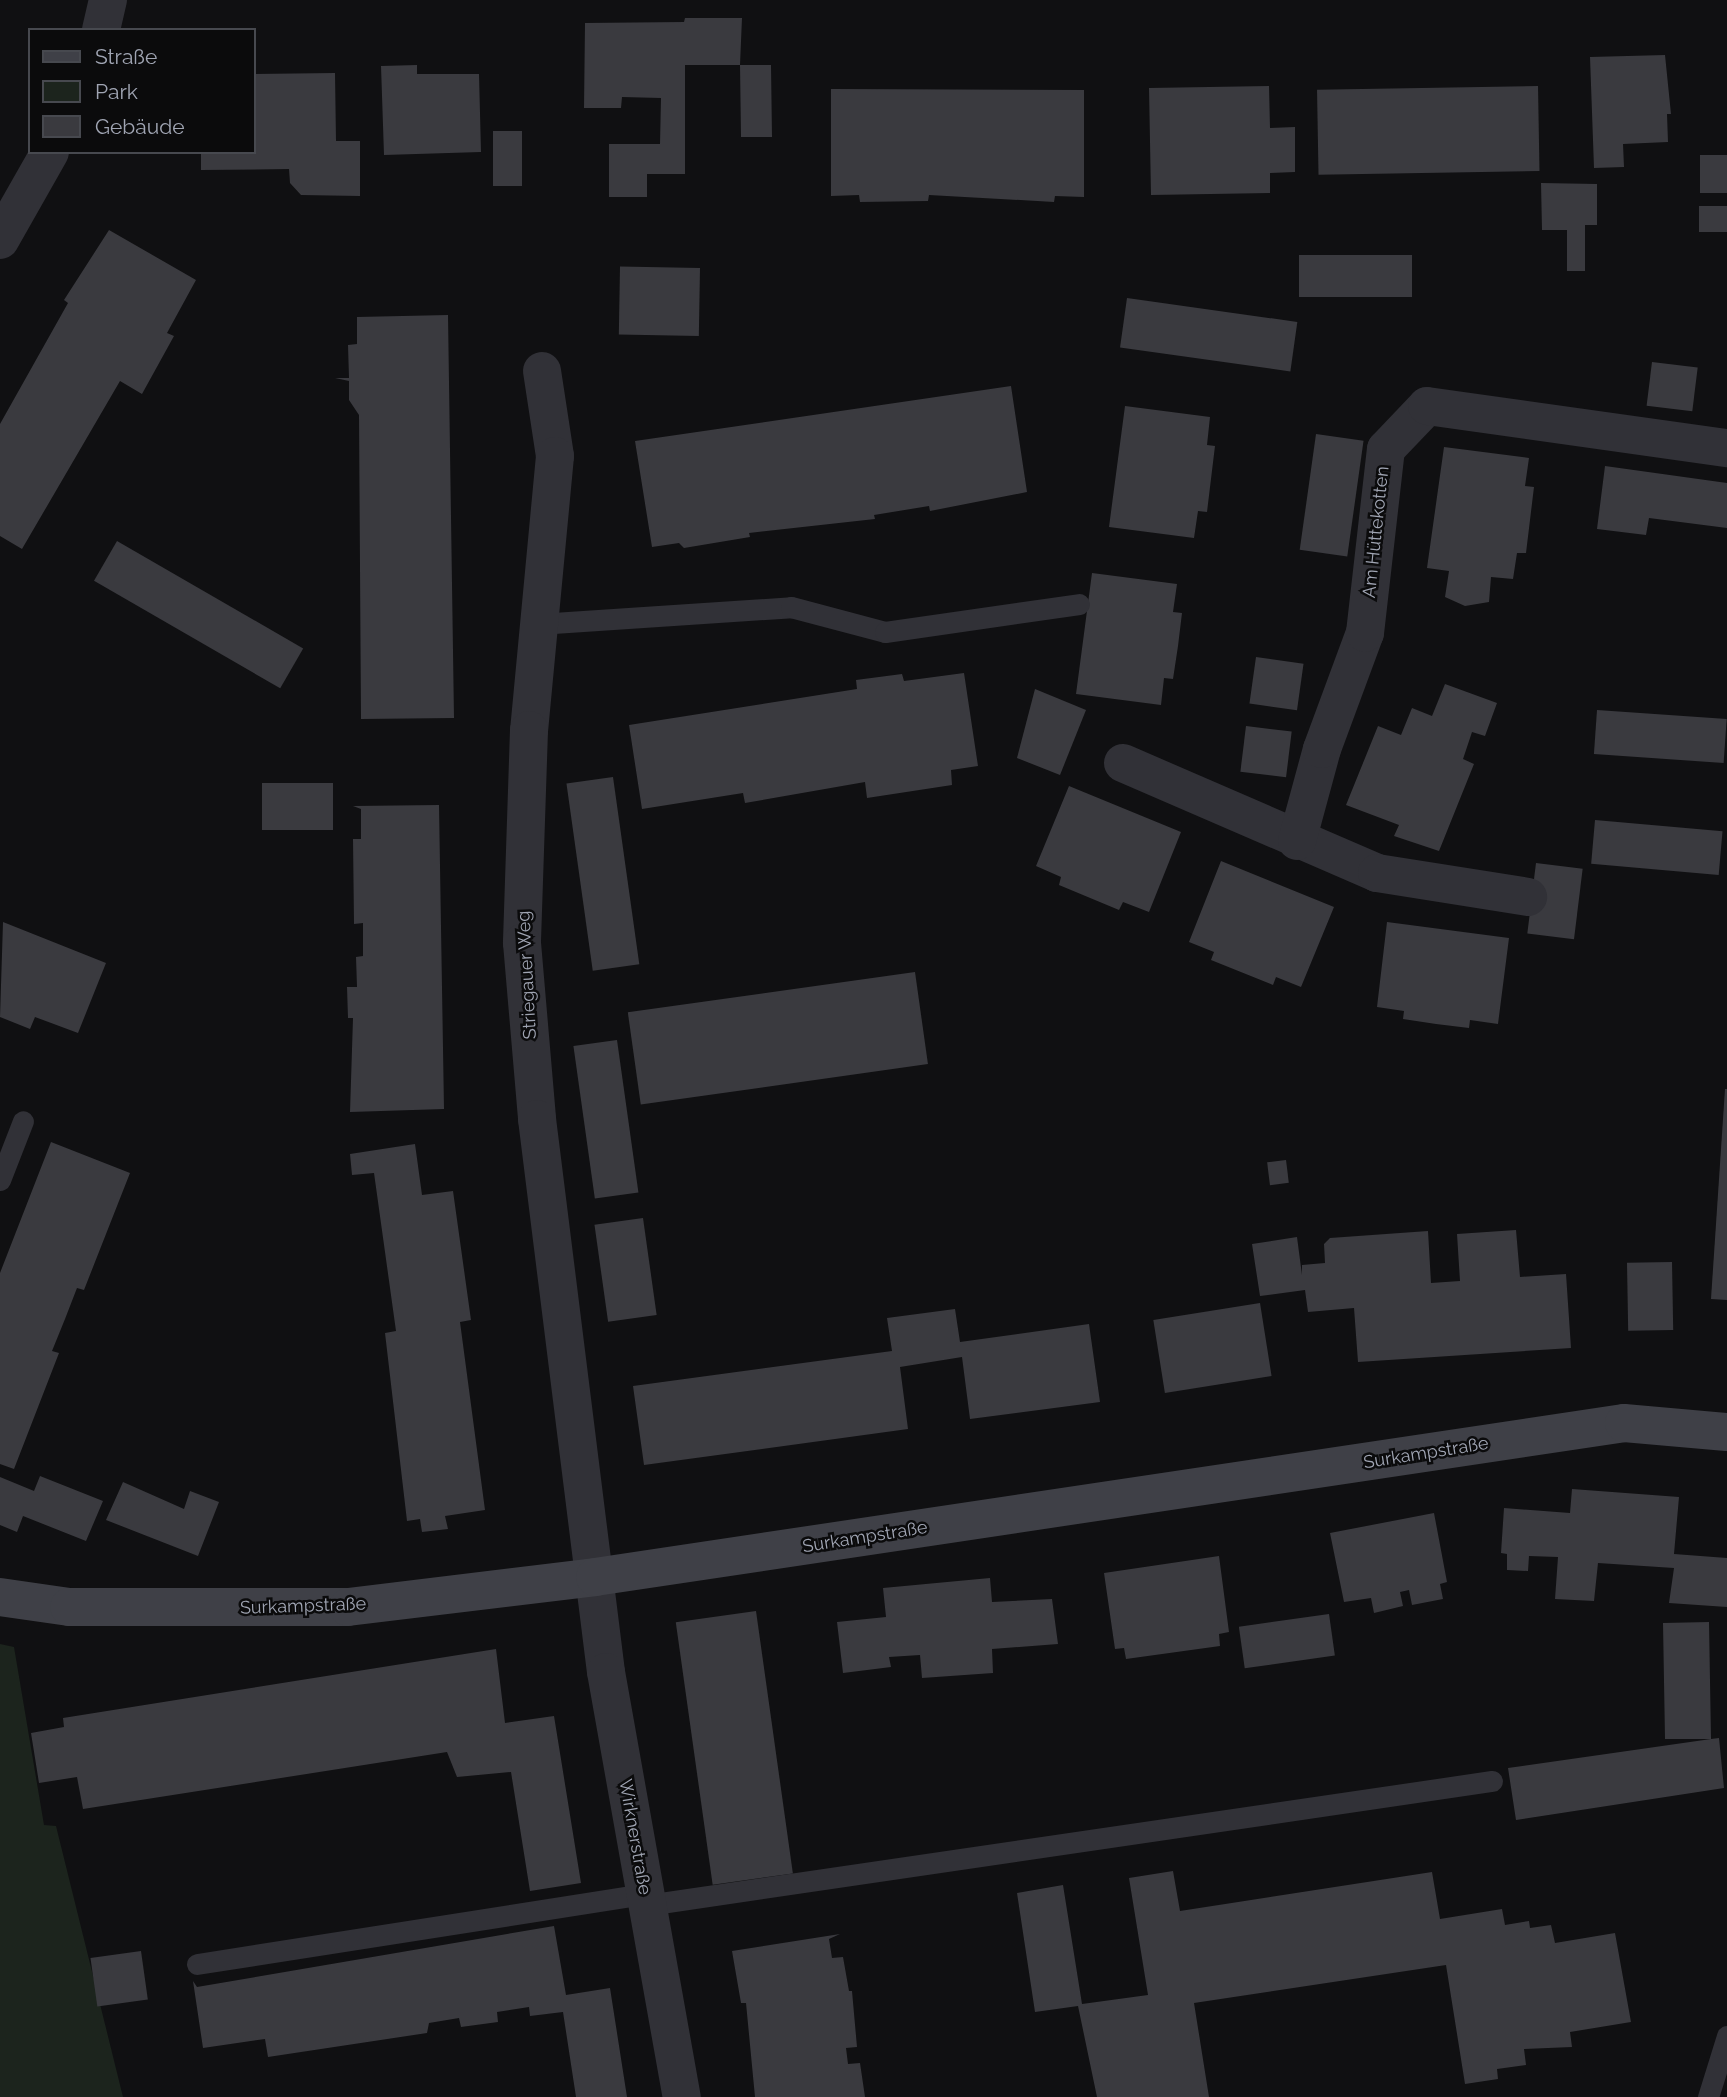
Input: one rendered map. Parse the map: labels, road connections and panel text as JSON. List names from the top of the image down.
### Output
{
  "streets": {
    "street": [
      "Am Hüttekotten",
      "Striegauer Weg",
      "Surkampstraße",
      "Wirknerstraße"
    ]
  },
  "crossings": [
    ["Striegauer Weg", "Surkampstraße"],
    ["Striegauer Weg", "Wirknerstraße"],
    ["Surkampstraße", "Wirknerstraße"]
  ],
  "legend": ["Straße", "Park", "Gebäude"]
}
